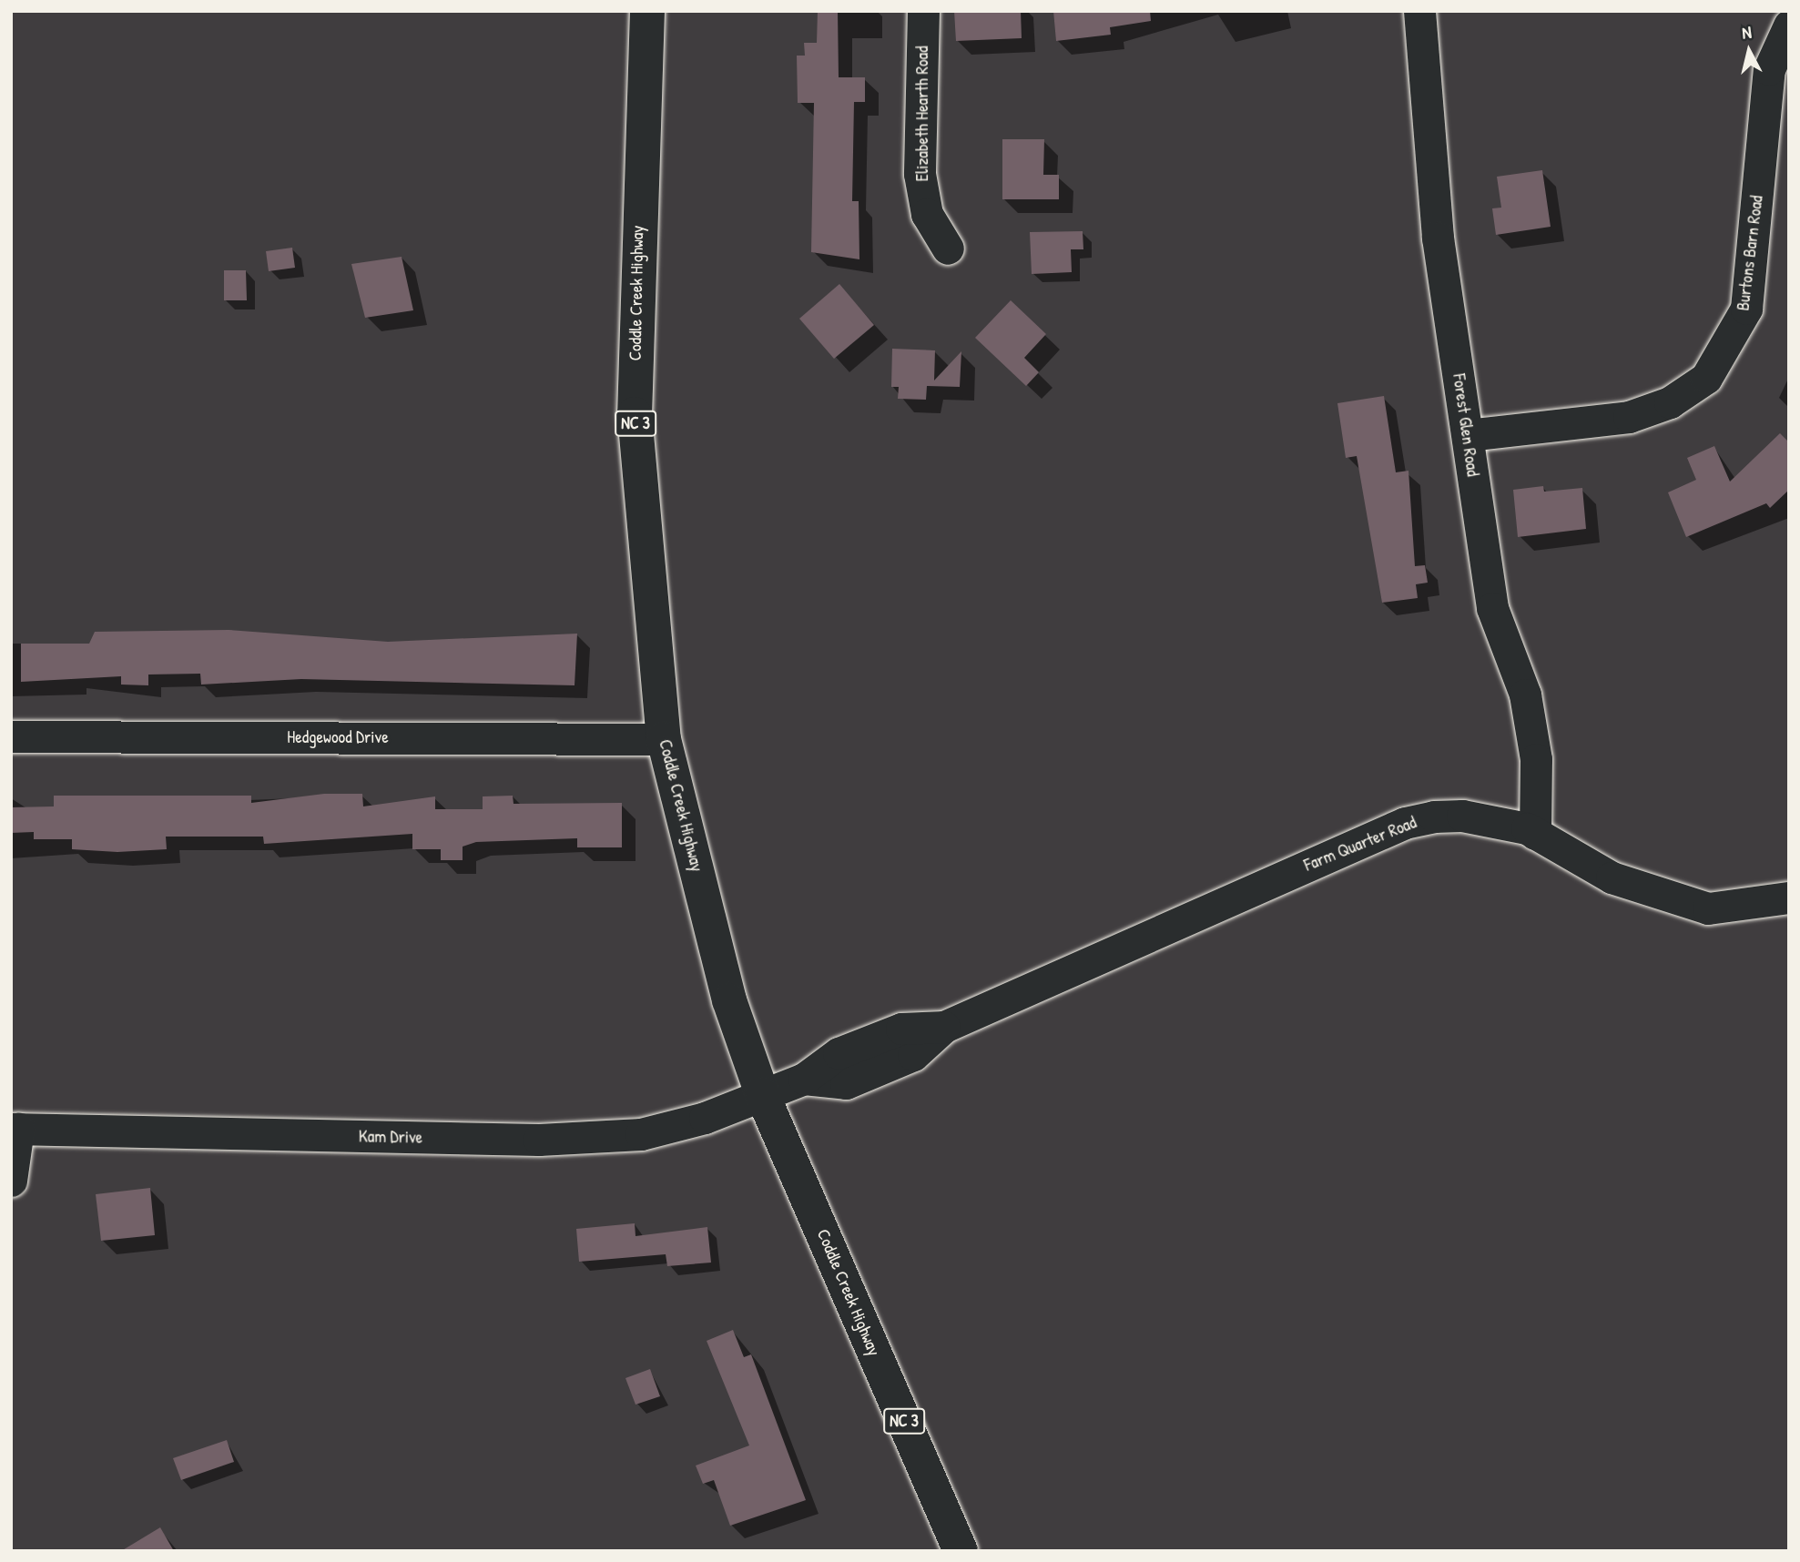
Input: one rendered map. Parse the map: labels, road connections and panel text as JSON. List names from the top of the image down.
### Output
{
  "streets": {
    "main road": ["Coddle Creek Highway", "NC 3"],
    "street": [
      "Elizabeth Hearth Road",
      "Burtons Barn Road",
      "Forest Glen Road",
      "Hedgewood Drive",
      "Farm Quarter Road",
      "Kam Drive"
    ]
  },
  "crossings": [
    ["Burtons Barn Road", "Forest Glen Road"],
    ["Coddle Creek Highway", "Hedgewood Drive"],
    ["Coddle Creek Highway", "Farm Quarter Road"],
    ["Coddle Creek Highway", "Kam Drive"],
    ["Forest Glen Road", "Farm Quarter Road"],
    ["Farm Quarter Road", "Kam Drive"]
  ],
  "north": "top"
}
